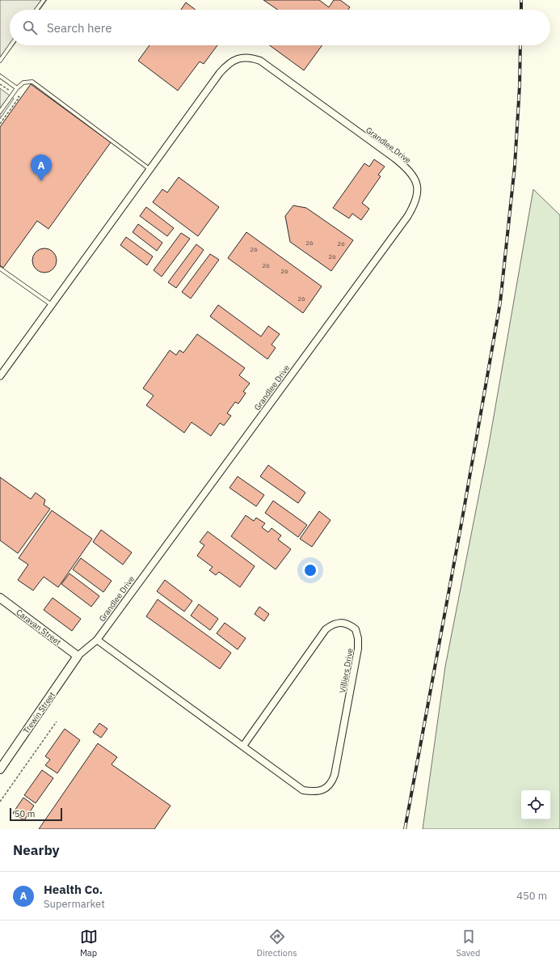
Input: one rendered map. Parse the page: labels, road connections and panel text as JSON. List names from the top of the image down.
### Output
{
  "streets": {
    "street": [
      "Grandlee Drive",
      "Caravan Street",
      "Villiers Drive",
      "Trewin Street"
    ]
  },
  "crossings": [
    ["Grandlee Drive", "Caravan Street"],
    ["Grandlee Drive", "Villiers Drive"],
    ["Grandlee Drive", "Trewin Street"],
    ["Caravan Street", "Trewin Street"]
  ],
  "house_numbers": [
    "26",
    "26",
    "26",
    "26",
    "26",
    "26",
    "26"
  ],
  "scale_bar": "50 m",
  "page": {
    "search": "Search here",
    "pins": "A",
    "scale": "50 m",
    "heading": "Nearby",
    "list": [
      {
        "mark": "A",
        "name": "Health Co.",
        "note": "Supermarket",
        "value": "450 m"
      }
    ],
    "nav": ["Map", "Directions", "Saved"]
  }
}
